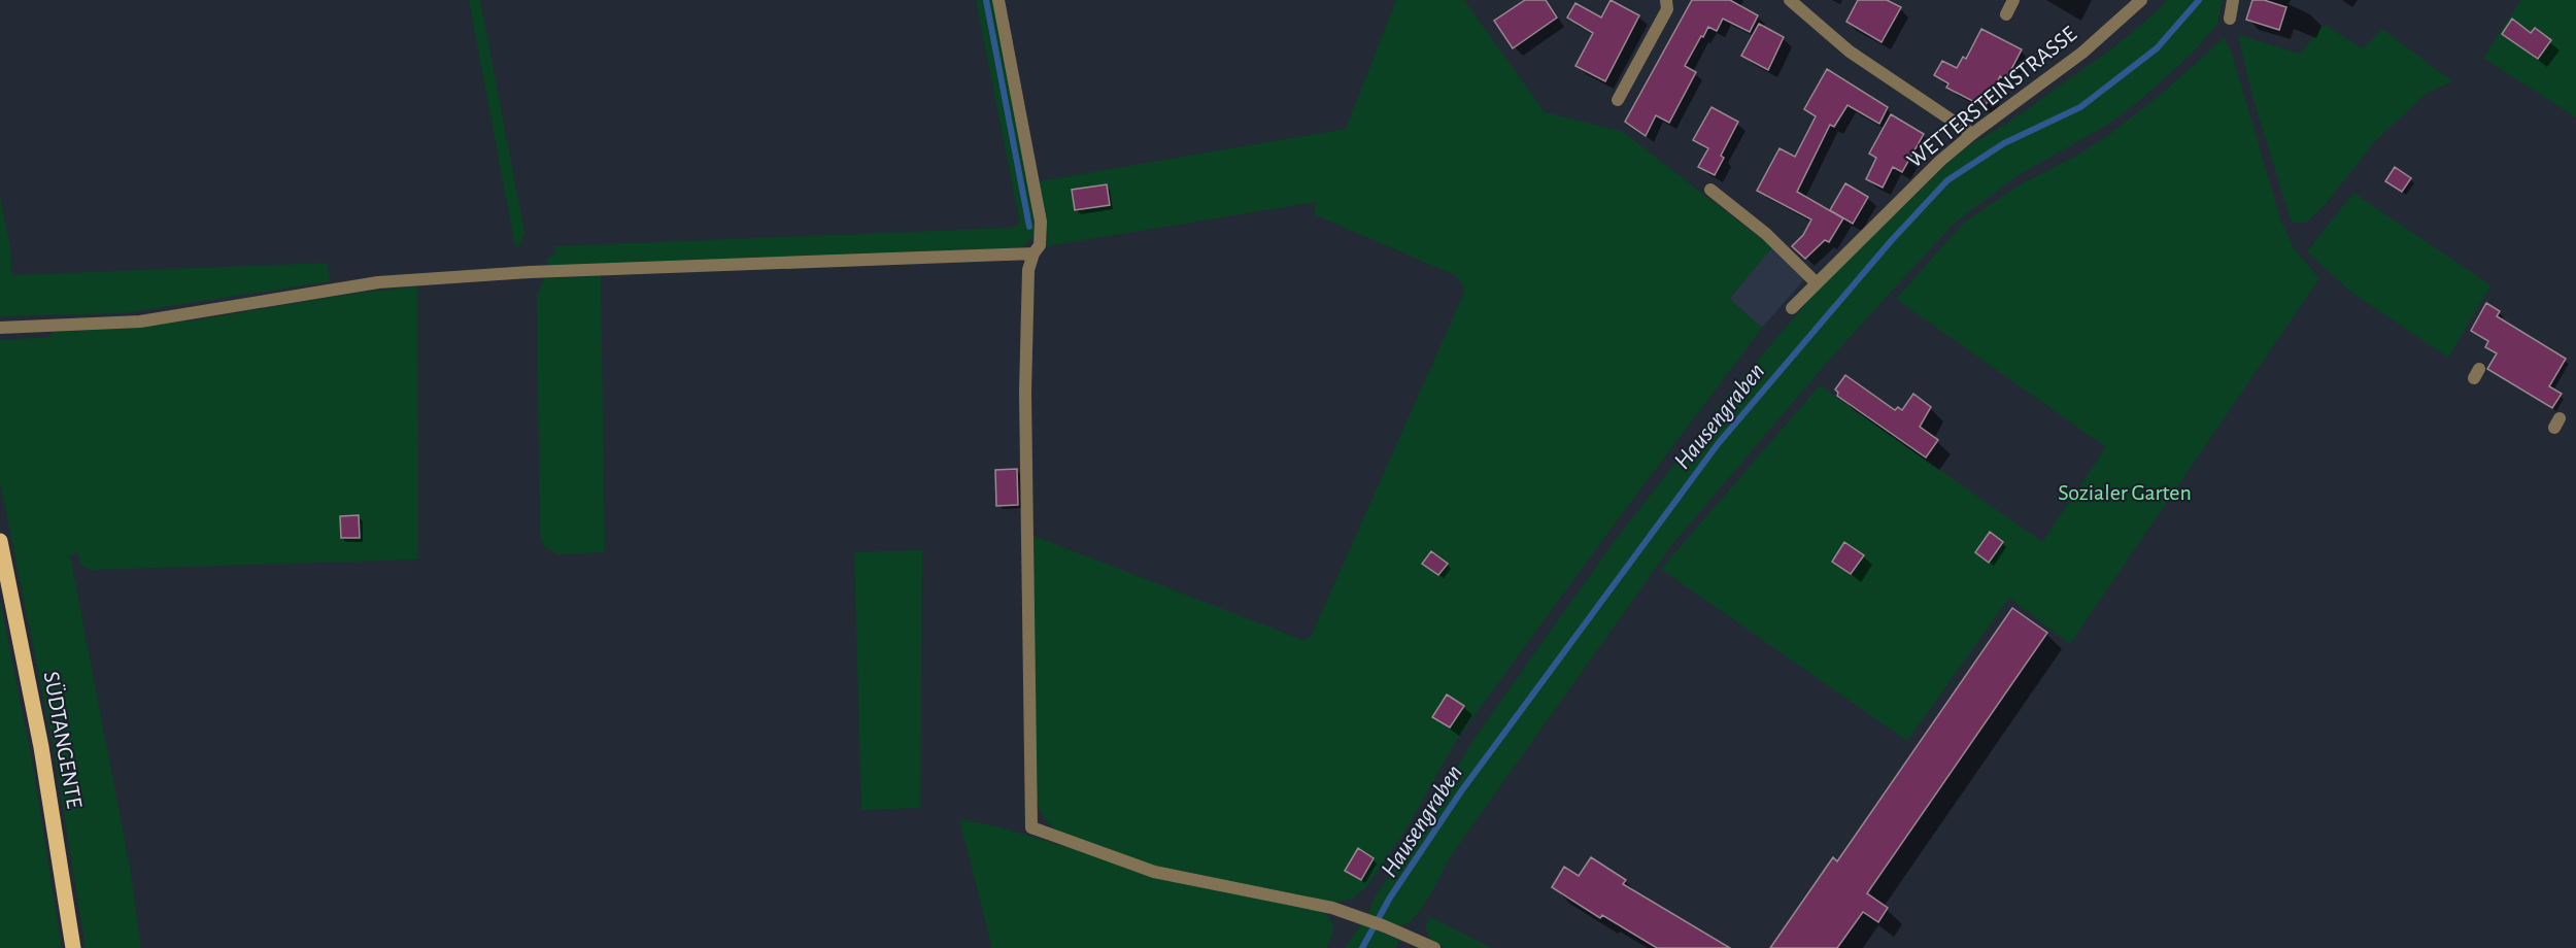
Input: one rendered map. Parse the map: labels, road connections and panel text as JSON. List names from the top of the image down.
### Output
{
  "streets": {
    "main road": ["SÜDTANGENTE"],
    "street": ["WETTERSTEINSTRASSE"]
  },
  "water": ["Hausengraben"],
  "parks": ["Sozialer Garten"]
}
